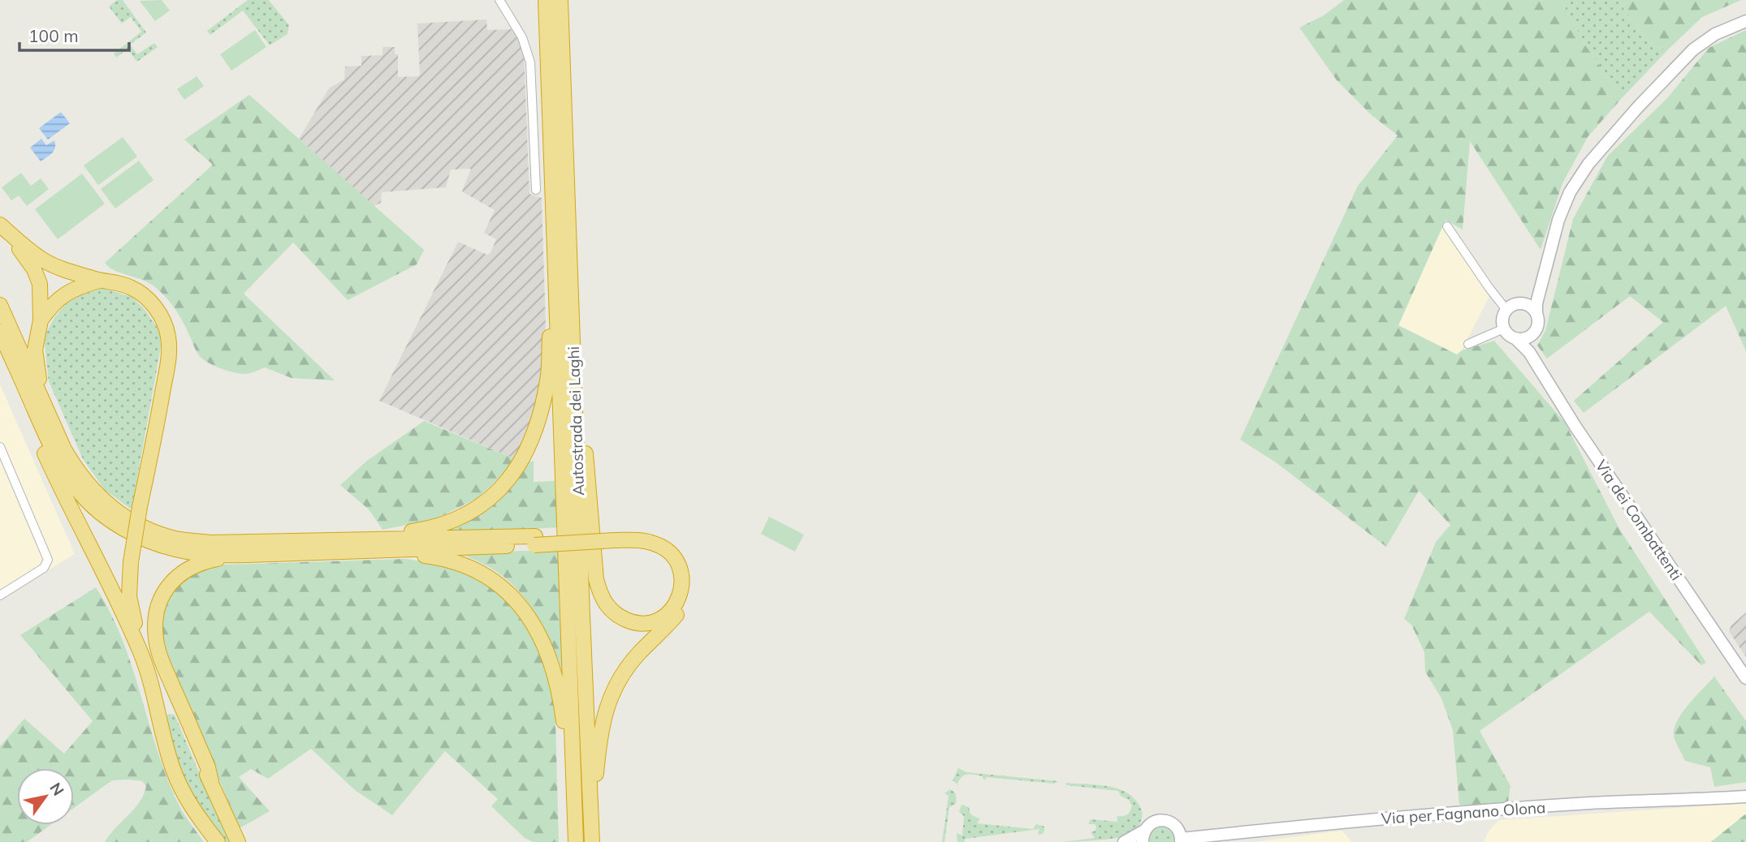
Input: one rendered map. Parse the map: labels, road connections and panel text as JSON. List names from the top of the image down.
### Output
{
  "streets": {
    "highway": ["Autostrada dei Laghi"],
    "street": ["Via dei Combattenti", "Via per Fagnano Olona"]
  },
  "scale_bar": "100 m",
  "north": "top right"
}
